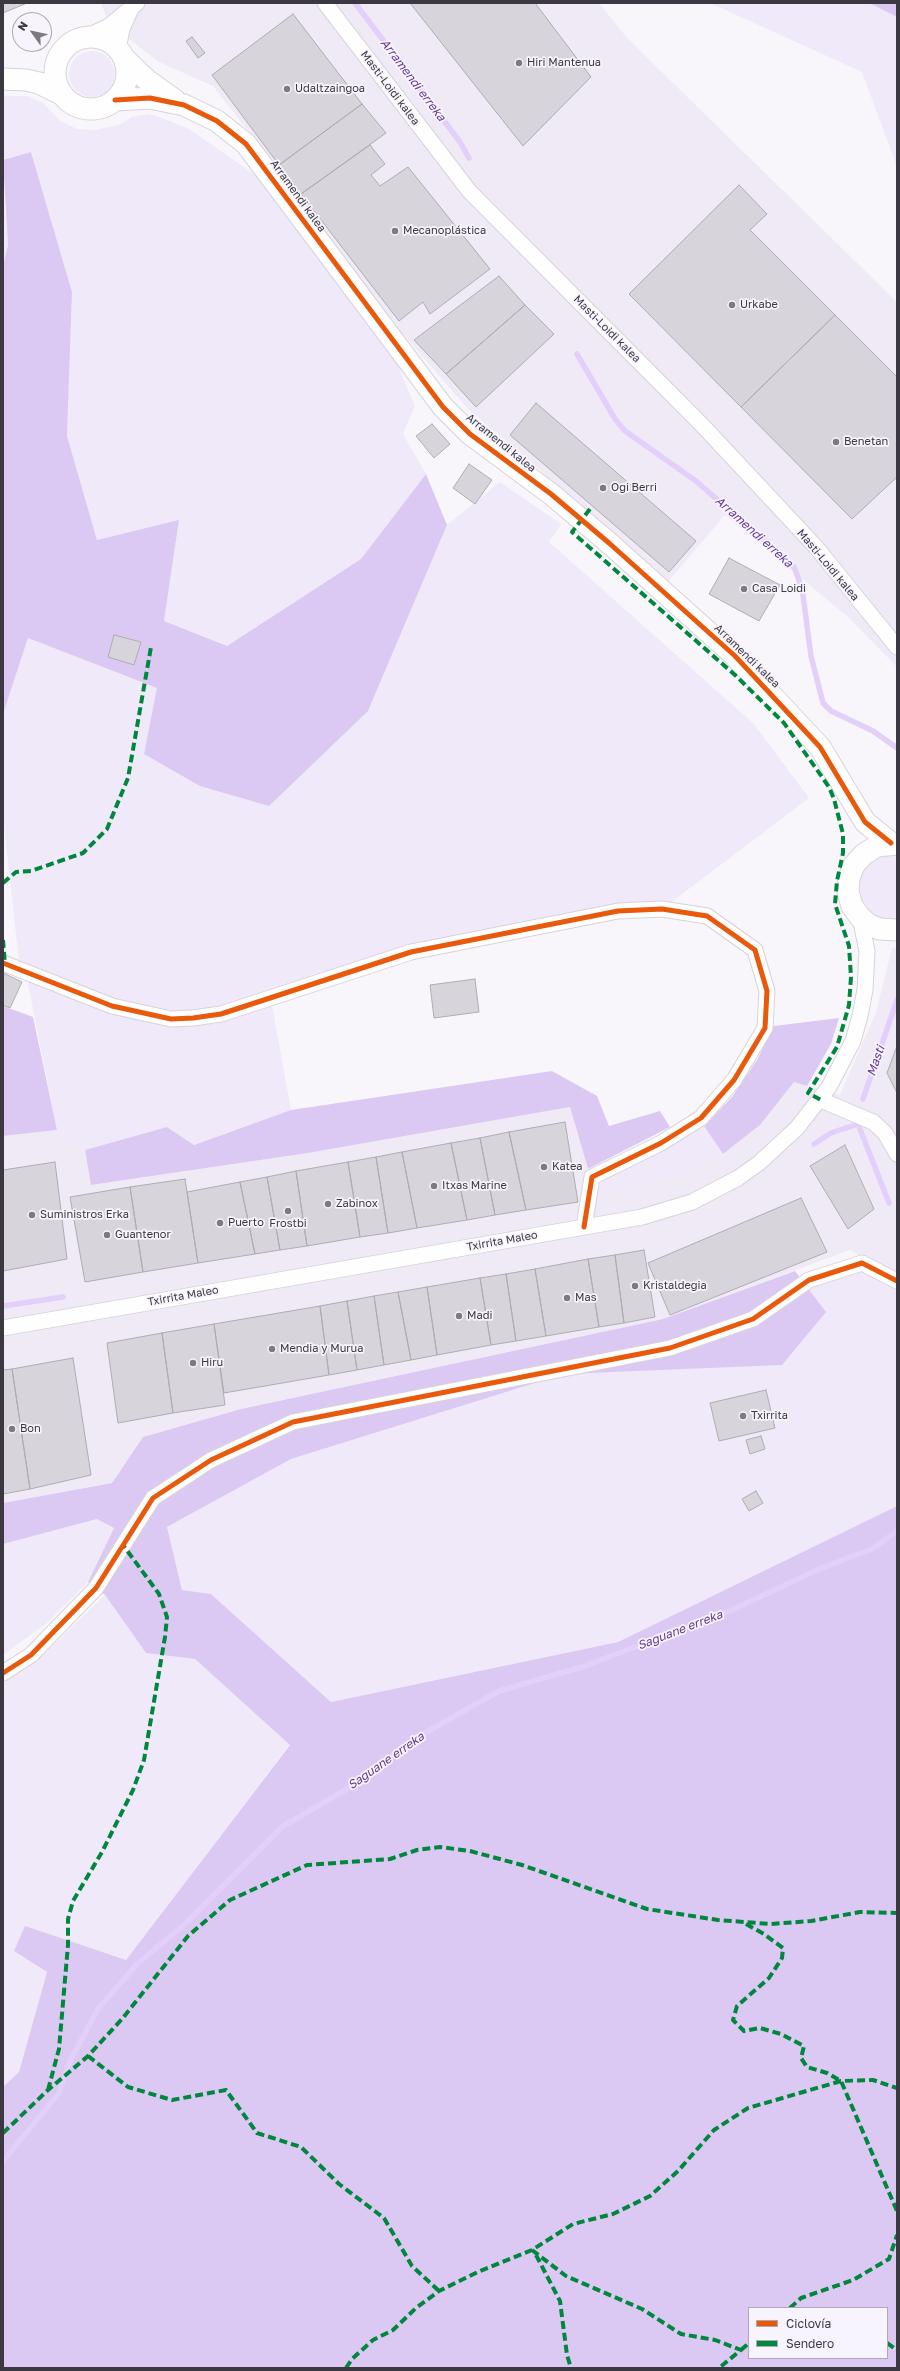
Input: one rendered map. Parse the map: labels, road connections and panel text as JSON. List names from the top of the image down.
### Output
{
  "streets": {
    "street": ["Masti-Loidi kalea", "Arramendi kalea", "Txirrita Maleo"]
  },
  "water": ["Arramendi erreka", "Masti", "Saguane erreka"],
  "places": [
    "Hiri Mantenua",
    "Udaltzaingoa",
    "Mecanoplástica",
    "Urkabe",
    "Benetan",
    "Ogi Berri",
    "Casa Loidi",
    "Katea",
    "Itxas Marine",
    "Zabinox",
    "Frostbi",
    "Suministros Erka",
    "Puerto",
    "Guantenor",
    "Kristaldegia",
    "Mas",
    "Madi",
    "Mendia y Murua",
    "Hiru",
    "Txirrita",
    "Bon"
  ],
  "legend": ["Ciclovía", "Sendero"],
  "north": "top left"
}
